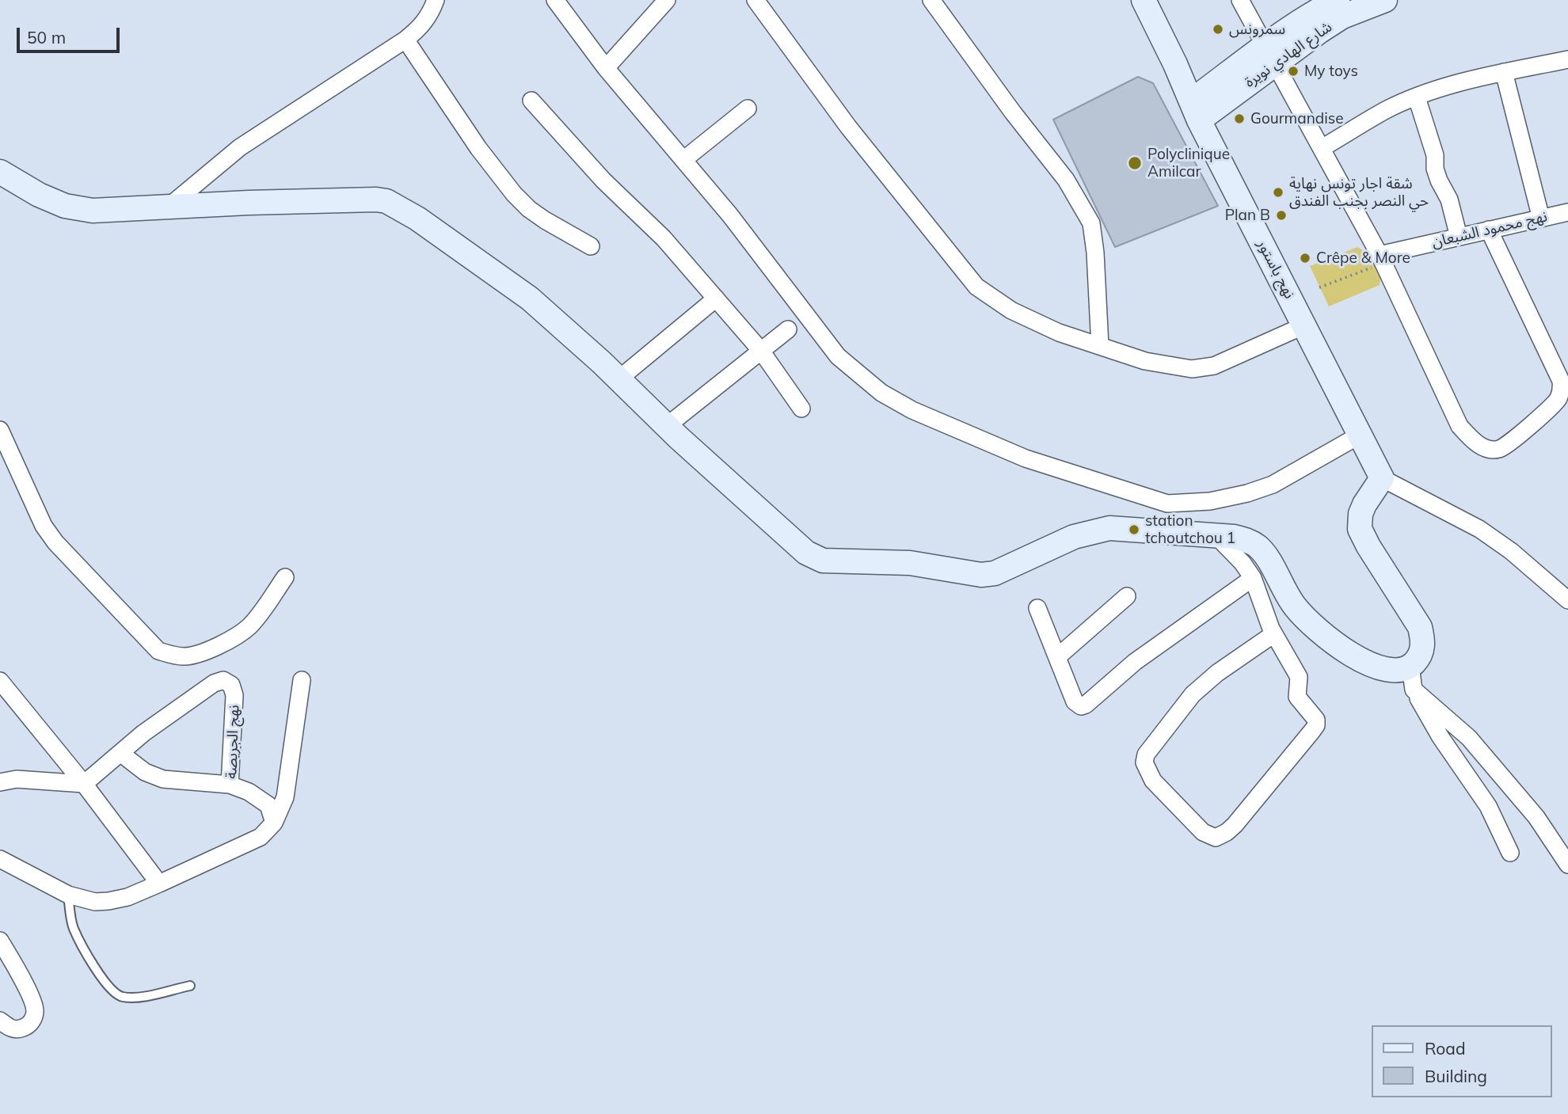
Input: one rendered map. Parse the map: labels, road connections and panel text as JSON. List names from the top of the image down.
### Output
{
  "streets": {
    "street": [
      "شارع الهادي نويرة",
      "نهج محمود الشبعان",
      "نهج باستور",
      "نهج الجريصة"
    ]
  },
  "crossings": [
    ["شارع الهادي نويرة", "نهج باستور"]
  ],
  "places": [
    "سمرونس",
    "My toys",
    "Gourmandise",
    "Polyclinique Amilcar",
    "شقة اجار تونس نهاية حي النصر بجنب الفندق",
    "Plan B",
    "Crêpe & More",
    "station tchoutchou 1"
  ],
  "legend": ["Road", "Building"],
  "scale_bar": "50 m"
}
